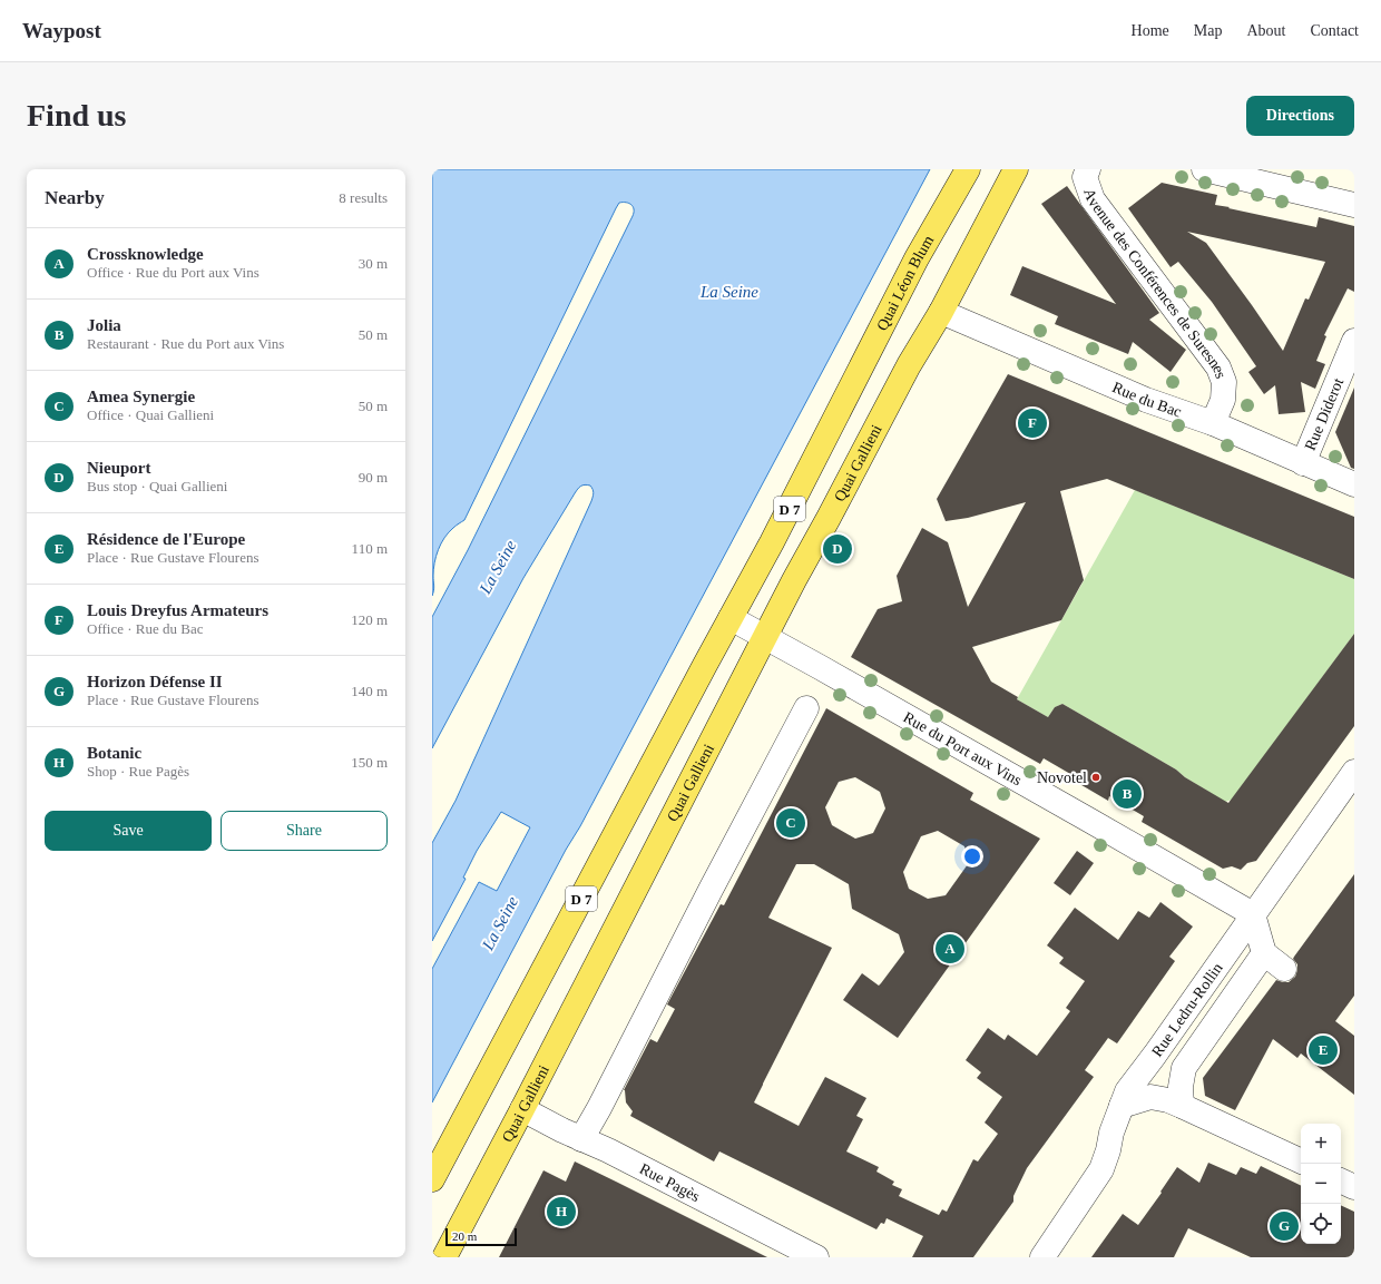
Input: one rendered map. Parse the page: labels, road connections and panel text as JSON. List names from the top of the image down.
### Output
{
  "streets": {
    "main road": ["Quai Léon Blum", "Quai Gallieni", "D 7"],
    "street": [
      "Avenue des Conférences de Suresnes",
      "Rue du Bac",
      "Rue Diderot",
      "Rue du Port aux Vins",
      "Rue Ledru-Rollin",
      "Rue Pagès"
    ]
  },
  "crossings": [
    ["Quai Léon Blum", "D 7"],
    ["Quai Léon Blum", "Rue du Port aux Vins"],
    ["Avenue des Conférences de Suresnes", "Rue du Bac"],
    ["Rue du Bac", "Rue Diderot"],
    ["Rue du Bac", "Quai Gallieni"],
    ["Rue du Bac", "D 7"],
    ["Quai Gallieni", "D 7"],
    ["Quai Gallieni", "Rue du Port aux Vins"],
    ["Quai Gallieni", "Rue Pagès"],
    ["D 7", "Rue du Port aux Vins"],
    ["Rue du Port aux Vins", "Rue Ledru-Rollin"]
  ],
  "water": ["La Seine"],
  "places": ["Novotel"],
  "scale_bar": "20 m",
  "page": {
    "header": "Waypost",
    "nav": [
      "Home",
      "Map",
      "About",
      "Contact"
    ],
    "buttons": [
      "Directions",
      ["Save", "Share"]
    ],
    "title": "Find us",
    "heading": ["Nearby", "8 results"],
    "list": [
      {
        "mark": "A",
        "name": "Crossknowledge",
        "note": "Office · Rue du Port aux Vins",
        "value": "30 m"
      },
      {
        "mark": "B",
        "name": "Jolia",
        "note": "Restaurant · Rue du Port aux Vins",
        "value": "50 m"
      },
      {
        "mark": "C",
        "name": "Amea Synergie",
        "note": "Office · Quai Gallieni",
        "value": "50 m"
      },
      {
        "mark": "D",
        "name": "Nieuport",
        "note": "Bus stop · Quai Gallieni",
        "value": "90 m"
      },
      {
        "mark": "E",
        "name": "Résidence de l'Europe",
        "note": "Place · Rue Gustave Flourens",
        "value": "110 m"
      },
      {
        "mark": "F",
        "name": "Louis Dreyfus Armateurs",
        "note": "Office · Rue du Bac",
        "value": "120 m"
      },
      {
        "mark": "G",
        "name": "Horizon Défense II",
        "note": "Place · Rue Gustave Flourens",
        "value": "140 m"
      },
      {
        "mark": "H",
        "name": "Botanic",
        "note": "Shop · Rue Pagès",
        "value": "150 m"
      }
    ],
    "pins": [
      "F",
      "D",
      "B",
      "C",
      "A",
      "E",
      "H",
      "G"
    ],
    "map_buttons": ["+", "−"],
    "scale": "20 m"
  }
}
